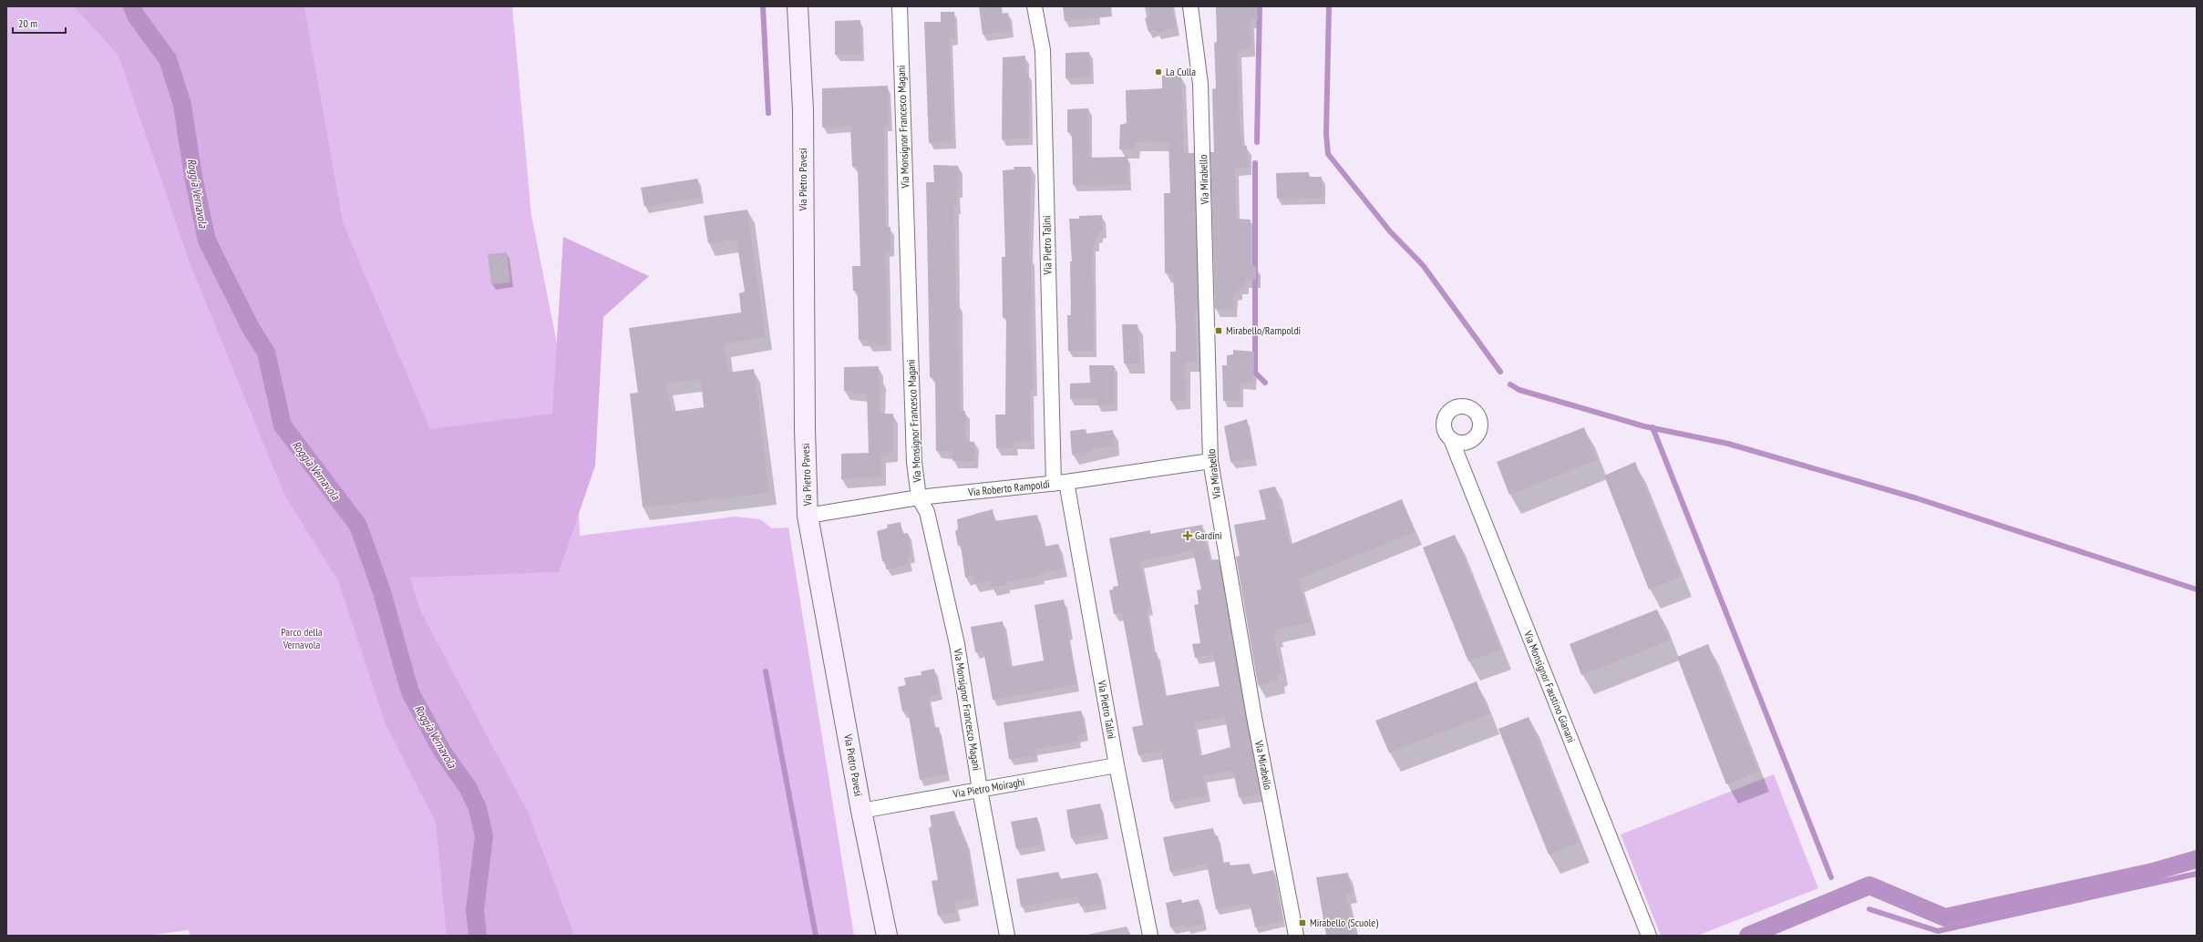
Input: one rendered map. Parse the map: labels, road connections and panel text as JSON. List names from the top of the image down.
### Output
{
  "streets": {
    "street": [
      "Via Monsignor Francesco Magani",
      "Via Pietro Pavesi",
      "Via Mirabello",
      "Via Pietro Talini",
      "Via Roberto Rampoldi",
      "Via Monsignor Faustino Gianani",
      "Via Pietro Moiraghi"
    ]
  },
  "crossings": [
    ["Via Monsignor Francesco Magani", "Via Roberto Rampoldi"],
    ["Via Monsignor Francesco Magani", "Via Pietro Moiraghi"],
    ["Via Pietro Pavesi", "Via Roberto Rampoldi"],
    ["Via Pietro Pavesi", "Via Pietro Moiraghi"],
    ["Via Mirabello", "Via Roberto Rampoldi"],
    ["Via Pietro Talini", "Via Roberto Rampoldi"],
    ["Via Pietro Talini", "Via Pietro Moiraghi"]
  ],
  "water": ["Roggia Vernavola"],
  "parks": ["Parco della Vernavola"],
  "places": {
    "other": ["La Culla"],
    "transit": ["Mirabello/Rampoldi", "Mirabello (Scuole)"],
    "health": ["Gardini"]
  },
  "scale_bar": "20 m"
}
